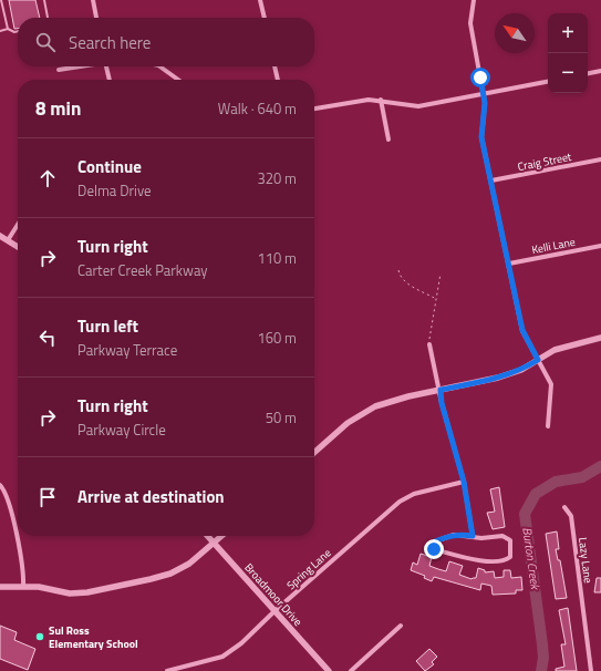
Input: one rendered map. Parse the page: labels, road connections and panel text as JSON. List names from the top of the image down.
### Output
{
  "streets": {
    "street": [
      "Craig Street",
      "Kelli Lane",
      "Lazy Lane",
      "Spring Lane",
      "Broadmoor Drive"
    ]
  },
  "crossings": [
    ["Spring Lane", "Broadmoor Drive"]
  ],
  "water": ["Burton Creek"],
  "places": ["Sul Ross Elementary School"],
  "north": "top left",
  "page": {
    "map_buttons": ["+", "−"],
    "search": "Search here",
    "heading": ["8 min", "Walk · 640 m"],
    "list": [
      ["Continue", "Delma Drive", "320 m"],
      ["Turn right", "Carter Creek Parkway", "110 m"],
      ["Turn left", "Parkway Terrace", "160 m"],
      ["Turn right", "Parkway Circle", "50 m"],
      "Arrive at destination"
    ]
  }
}
